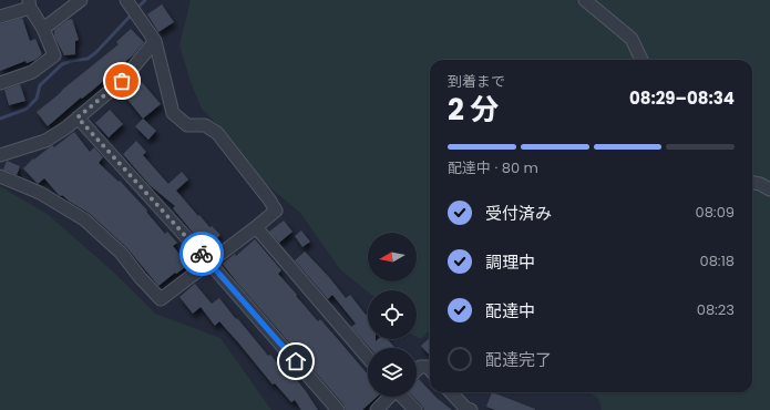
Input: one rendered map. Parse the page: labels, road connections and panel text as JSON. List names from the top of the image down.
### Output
{
  "north": "left",
  "page": {
    "heading": ["2 分", "到着まで", "08:29–08:34"],
    "bar": "配達中 · 80 m",
    "list": [
      ["受付済み", "08:09"],
      ["調理中", "08:18"],
      ["配達中", "08:23"],
      "配達完了"
    ]
  }
}
